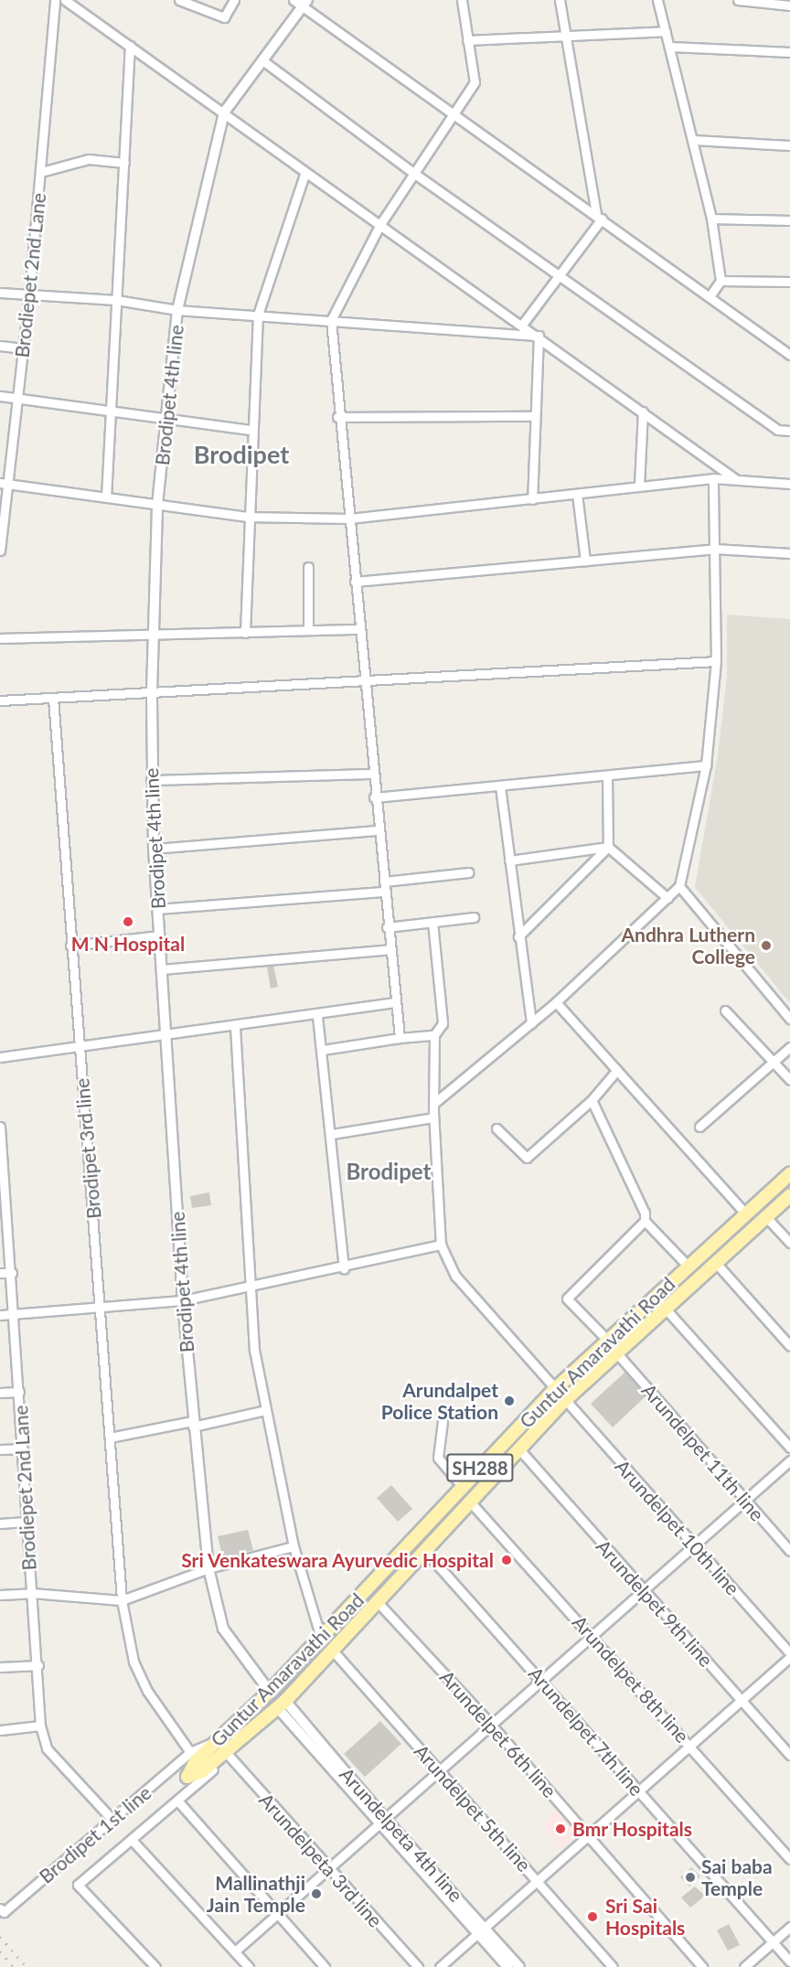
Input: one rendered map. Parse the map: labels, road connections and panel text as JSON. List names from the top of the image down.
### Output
{
  "streets": {
    "main road": ["Guntur Amaravathi Road", "SH288"],
    "street": [
      "Brodiepet 2nd Lane",
      "Brodipet 4th line",
      "Brodipet 3rd line",
      "Arundelpet 11th line",
      "Arundelpet 10th line",
      "Arundelpet 9th line",
      "Arundelpet 8th line",
      "Arundelpet 7th line",
      "Arundelpet 6th line",
      "Arundelpet 5th line",
      "Brodipet 1st line",
      "Arundelpeta 4th line",
      "Arundelpeta 3rd line"
    ]
  },
  "crossings": [
    ["Brodiepet 2nd Lane", "Brodipet 1st line"],
    ["Brodipet 4th line", "Guntur Amaravathi Road"],
    ["Brodipet 3rd line", "Brodipet 1st line"],
    ["Guntur Amaravathi Road", "SH288"],
    ["Guntur Amaravathi Road", "Arundelpet 10th line"],
    ["Guntur Amaravathi Road", "Brodipet 1st line"],
    ["Guntur Amaravathi Road", "Arundelpeta 3rd line"],
    ["Arundelpet 11th line", "SH288"],
    ["SH288", "Arundelpet 10th line"],
    ["SH288", "Arundelpet 9th line"],
    ["SH288", "Arundelpet 8th line"],
    ["SH288", "Arundelpet 7th line"],
    ["SH288", "Arundelpet 6th line"],
    ["SH288", "Arundelpet 5th line"],
    ["SH288", "Brodipet 1st line"],
    ["SH288", "Arundelpeta 4th line"],
    ["SH288", "Arundelpeta 3rd line"],
    ["Brodipet 1st line", "Arundelpeta 3rd line"]
  ],
  "districts": ["Brodipet", "Brodipet"],
  "places": [
    "M N Hospital",
    "Andhra Luthern College",
    "Arundalpet Police Station",
    "Sri Venkateswara Ayurvedic Hospital",
    "Bmr Hospitals",
    "Sai baba Temple",
    "Mallinathji Jain Temple",
    "Sri Sai Hospitals"
  ]
}
